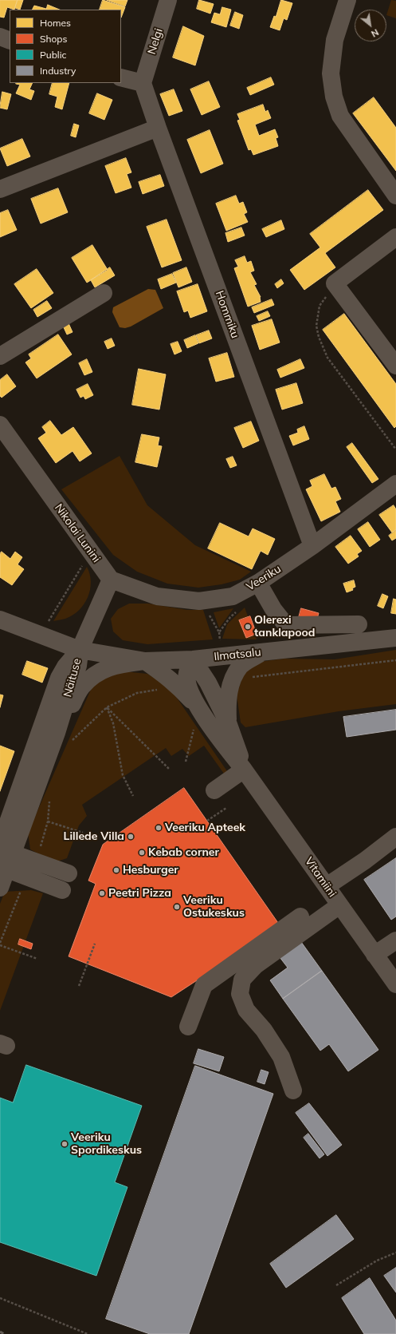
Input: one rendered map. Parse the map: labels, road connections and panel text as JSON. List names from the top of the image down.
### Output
{
  "streets": {
    "street": [
      "Nelgi",
      "Hommiku",
      "Nikolai Lunini",
      "Veeriku",
      "Ilmatsalu",
      "Näituse",
      "Vitamiini"
    ]
  },
  "crossings": [
    ["Nelgi", "Hommiku"],
    ["Hommiku", "Veeriku"],
    ["Nikolai Lunini", "Veeriku"],
    ["Ilmatsalu", "Näituse"],
    ["Ilmatsalu", "Vitamiini"]
  ],
  "places": [
    "Olerexi tanklapood",
    "Veeriku Apteek",
    "Lillede Villa",
    "Kebab corner",
    "Hesburger",
    "Peetri Pizza",
    "Veeriku Ostukeskus",
    "Veeriku Spordikeskus"
  ],
  "legend": [
    "Homes",
    "Shops",
    "Public",
    "Industry"
  ],
  "north": "bottom right"
}
